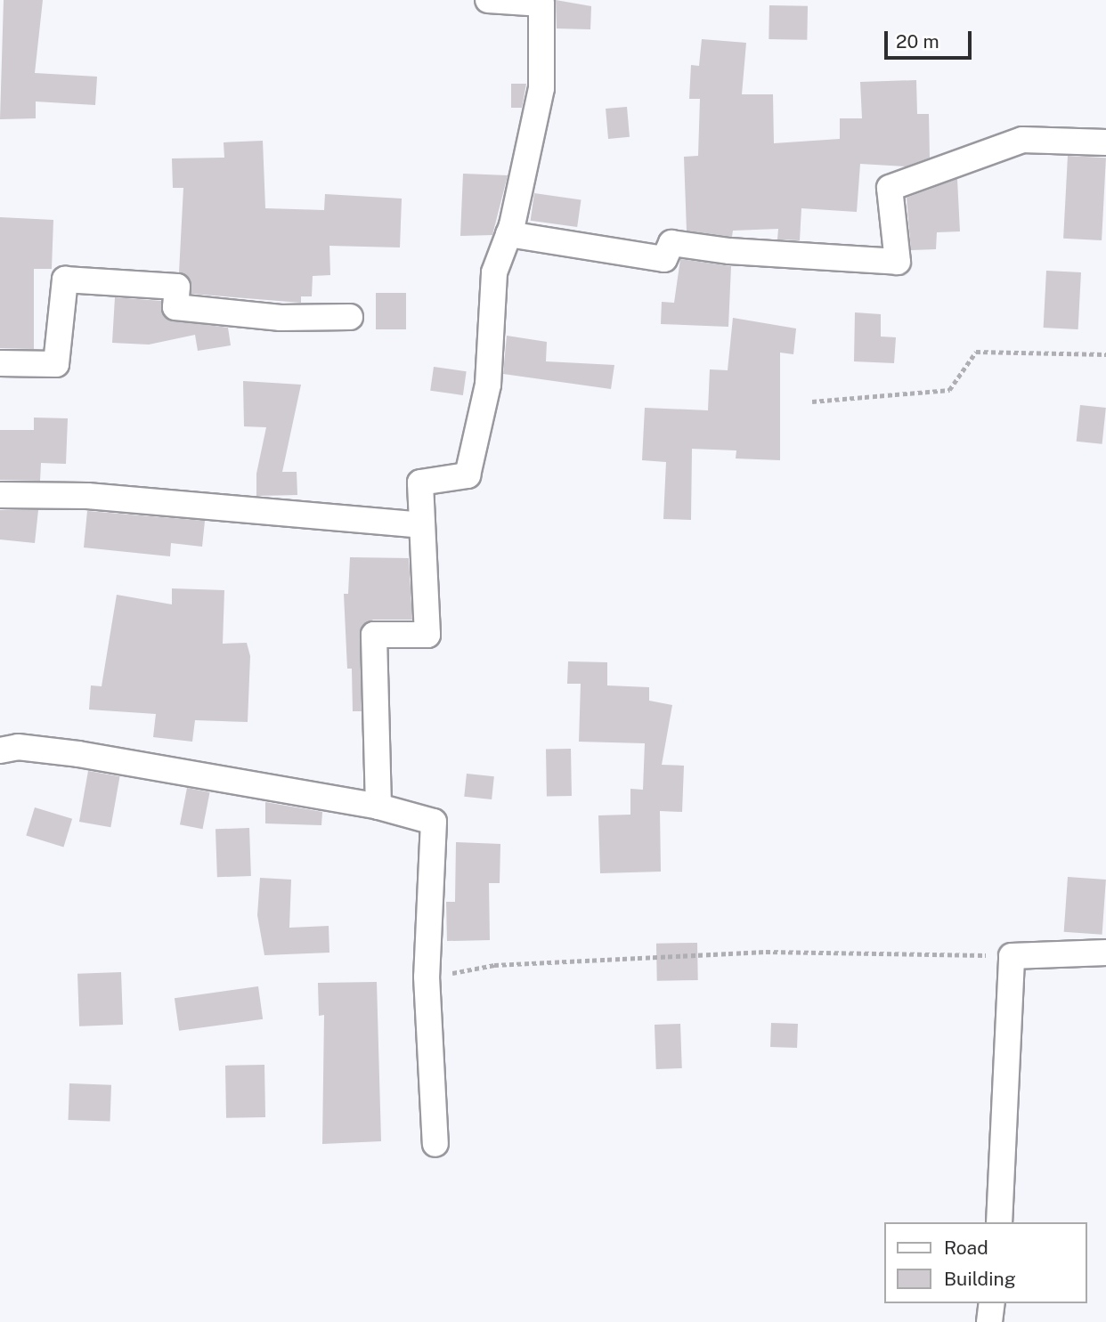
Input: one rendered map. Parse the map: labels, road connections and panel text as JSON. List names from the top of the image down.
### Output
{
  "legend": ["Road", "Building"],
  "scale_bar": "20 m"
}
